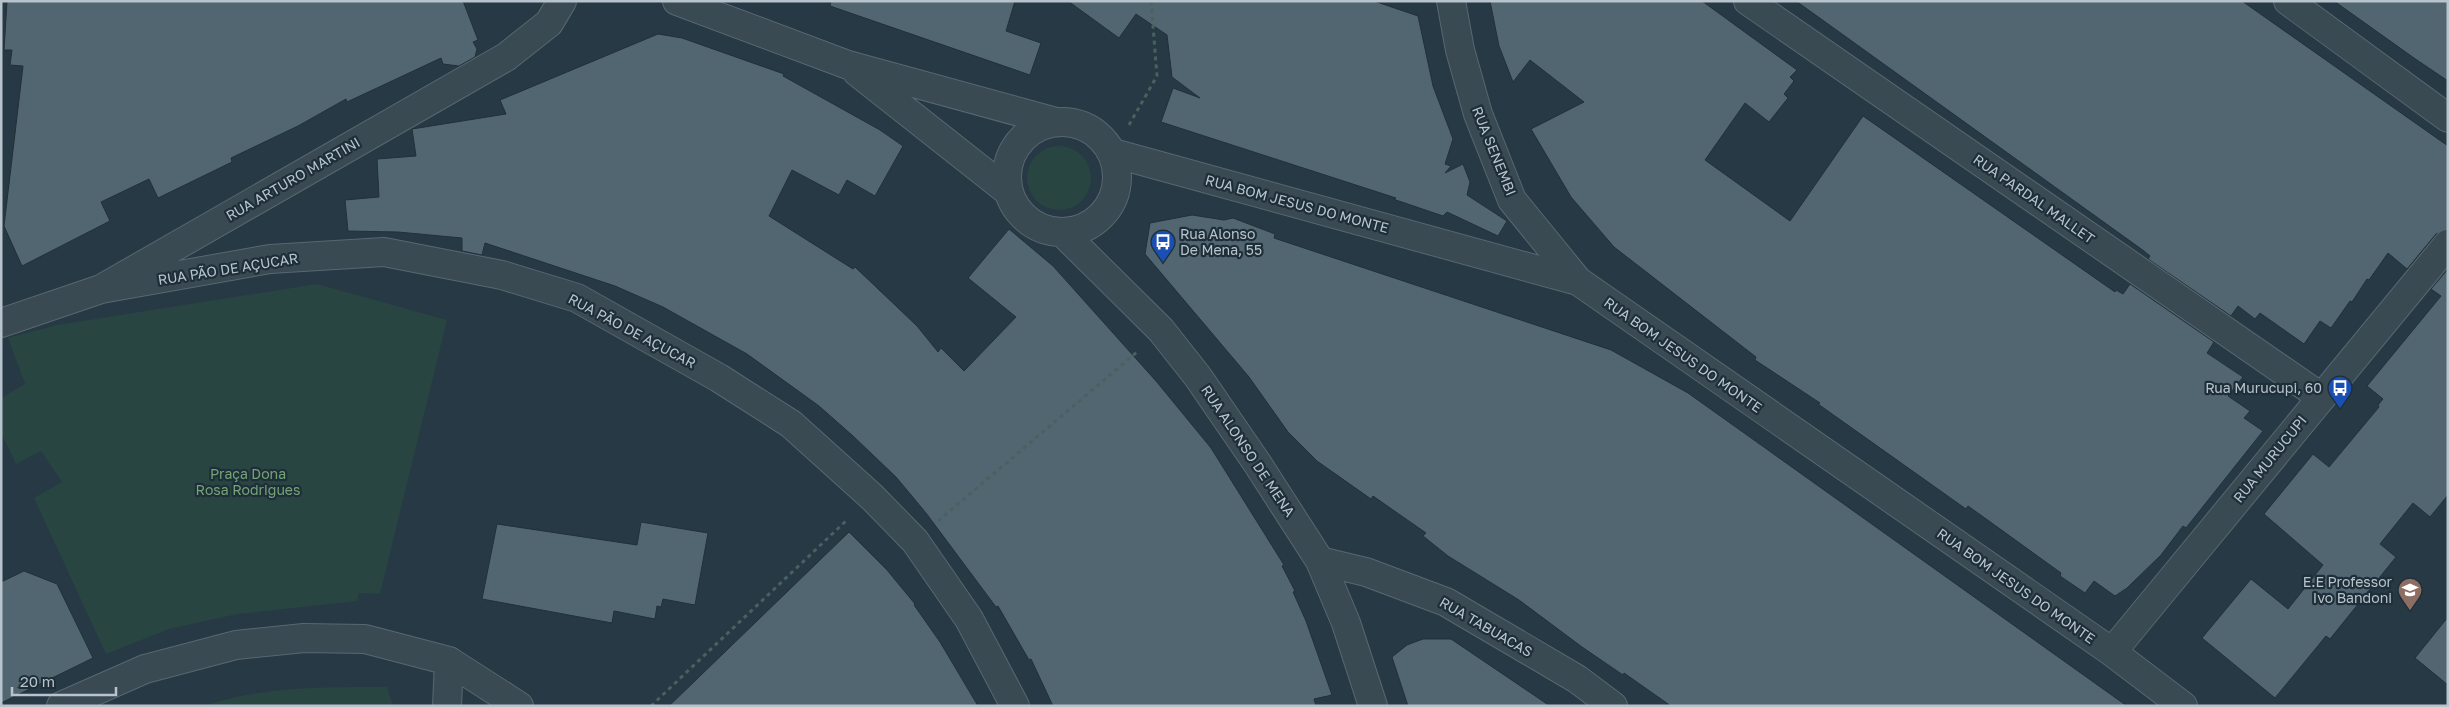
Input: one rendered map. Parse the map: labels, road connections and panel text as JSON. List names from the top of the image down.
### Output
{
  "streets": {
    "street": [
      "RUA SENEMBI",
      "RUA ARTURO MARTINI",
      "RUA PARDAL MALLET",
      "RUA BOM JESUS DO MONTE",
      "RUA PÃO DE AÇUCAR",
      "RUA ALONSO DE MENA",
      "RUA MURUCUPI",
      "RUA TABUACAS"
    ]
  },
  "crossings": [
    ["RUA SENEMBI", "RUA BOM JESUS DO MONTE"],
    ["RUA ARTURO MARTINI", "RUA PÃO DE AÇUCAR"],
    ["RUA PARDAL MALLET", "RUA MURUCUPI"],
    ["RUA BOM JESUS DO MONTE", "RUA ALONSO DE MENA"],
    ["RUA BOM JESUS DO MONTE", "RUA MURUCUPI"],
    ["RUA ALONSO DE MENA", "RUA TABUACAS"]
  ],
  "parks": ["Praça Dona Rosa Rodrigues"],
  "places": {
    "bus stop": ["Rua Alonso De Mena, 55", "Rua Murucupi, 60"],
    "school or university": ["E.E Professor Ivo Bandoni"]
  },
  "scale_bar": "20 m"
}
